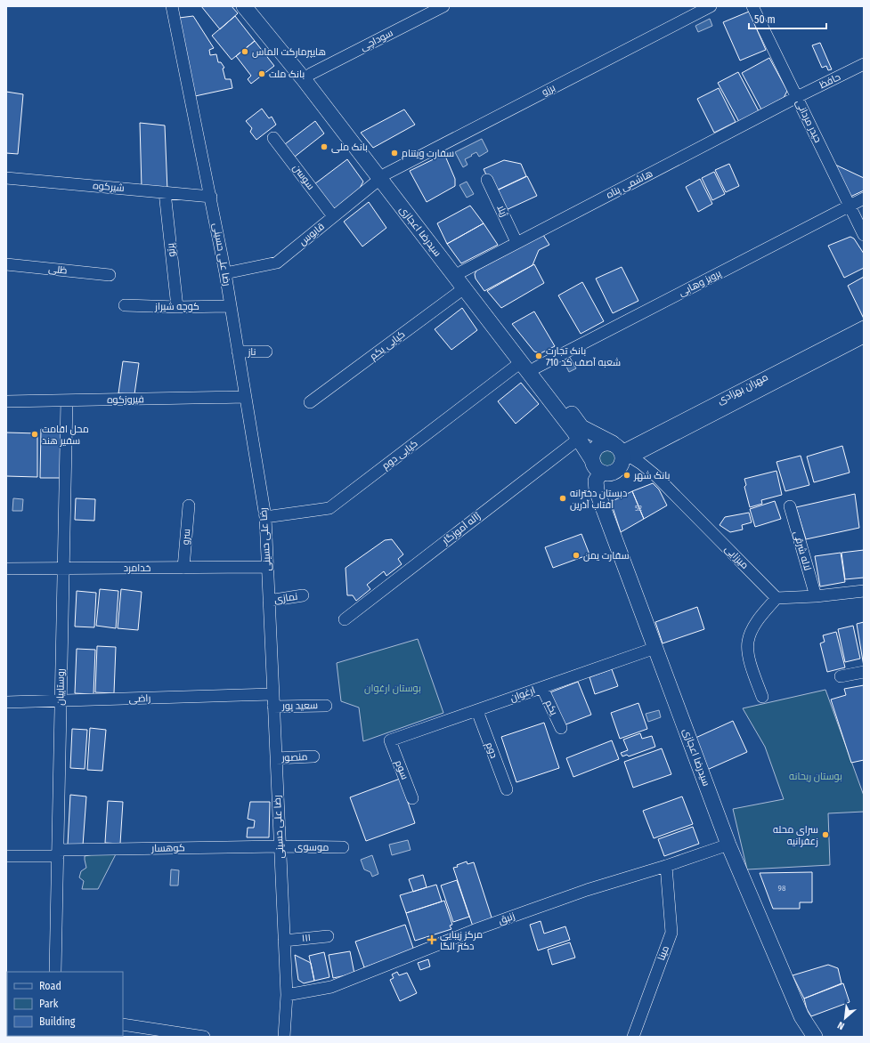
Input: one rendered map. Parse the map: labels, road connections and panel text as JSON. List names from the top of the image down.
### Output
{
  "streets": {
    "main road": ["سیدرضا اعجازی"],
    "street": [
      "سوداچی",
      "حافظ",
      "برزو",
      "حیدر مردانی",
      "سوسن",
      "هاشمی پناه",
      "شیرکوه",
      "ژیلا",
      "قایوس",
      "پرتو",
      "رضا علی حسینی",
      "ظلی",
      "پرویز وهابی",
      "کوچه شیراز",
      "کیایی یکم",
      "ناز",
      "مهران بهزادی",
      "فیروزکوه",
      "کیایی دوم",
      "ژاله آموزگار",
      "سرو",
      "لاله شرقی",
      "میرزایی",
      "خدامرد",
      "نمازی",
      "روستاییان",
      "ارغوان",
      "راضی",
      "سعید پور",
      "یکم",
      "دوم",
      "منصور",
      "سوم",
      "موسوی",
      "کوهسار",
      "زنبق",
      "۱۱۱",
      "مینا"
    ]
  },
  "crossings": [
    ["سوداچی", "سیدرضا اعجازی"],
    ["حافظ", "حیدر مردانی"],
    ["حافظ", "هاشمی پناه"],
    ["برزو", "سیدرضا اعجازی"],
    ["برزو", "قایوس"],
    ["حیدر مردانی", "هاشمی پناه"],
    ["حیدر مردانی", "پرویز وهابی"],
    ["سوسن", "قایوس"],
    ["هاشمی پناه", "ژیلا"],
    ["هاشمی پناه", "سیدرضا اعجازی"],
    ["شیرکوه", "پرتو"],
    ["شیرکوه", "رضا علی حسینی"],
    ["سیدرضا اعجازی", "قایوس"],
    ["سیدرضا اعجازی", "پرویز وهابی"],
    ["سیدرضا اعجازی", "کیایی یکم"],
    ["سیدرضا اعجازی", "مهران بهزادی"],
    ["سیدرضا اعجازی", "کیایی دوم"],
    ["سیدرضا اعجازی", "ژاله آموزگار"],
    ["سیدرضا اعجازی", "میرزایی"],
    ["سیدرضا اعجازی", "ارغوان"],
    ["سیدرضا اعجازی", "زنبق"],
    ["قایوس", "رضا علی حسینی"],
    ["پرتو", "کوچه شیراز"],
    ["رضا علی حسینی", "کوچه شیراز"],
    ["رضا علی حسینی", "ناز"],
    ["رضا علی حسینی", "فیروزکوه"],
    ["رضا علی حسینی", "کیایی دوم"],
    ["رضا علی حسینی", "خدامرد"],
    ["رضا علی حسینی", "نمازی"],
    ["رضا علی حسینی", "راضی"],
    ["رضا علی حسینی", "سعید پور"],
    ["رضا علی حسینی", "منصور"],
    ["رضا علی حسینی", "موسوی"],
    ["رضا علی حسینی", "کوهسار"],
    ["رضا علی حسینی", "زنبق"],
    ["رضا علی حسینی", "۱۱۱"],
    ["مهران بهزادی", "میرزایی"],
    ["فیروزکوه", "روستاییان"],
    ["سرو", "خدامرد"],
    ["خدامرد", "روستاییان"],
    ["روستاییان", "راضی"],
    ["روستاییان", "کوهسار"],
    ["ارغوان", "یکم"],
    ["ارغوان", "دوم"],
    ["ارغوان", "سوم"],
    ["موسوی", "کوهسار"],
    ["زنبق", "مینا"]
  ],
  "parks": ["بوستان ارغوان", "بوستان ریحانه"],
  "places": {
    "other": [
      "هایپرمارکت الماس",
      "بانک ملت",
      "بانک ملی",
      "سفارت ویتنام",
      "بانک تجارت شعبه آصف کد 710",
      "محل اقامت سفیر هند",
      "بانک شهر",
      "دبستان دخترانه آفتاب آذرین",
      "سفارت یمن",
      "سرای محله زعفرانیه"
    ],
    "health": ["مرکز زیبایی دکتر الگا"]
  },
  "house_numbers": ["52", "98"],
  "legend": ["Road", "Park", "Building"],
  "scale_bar": "50 m",
  "north": "bottom left"
}
